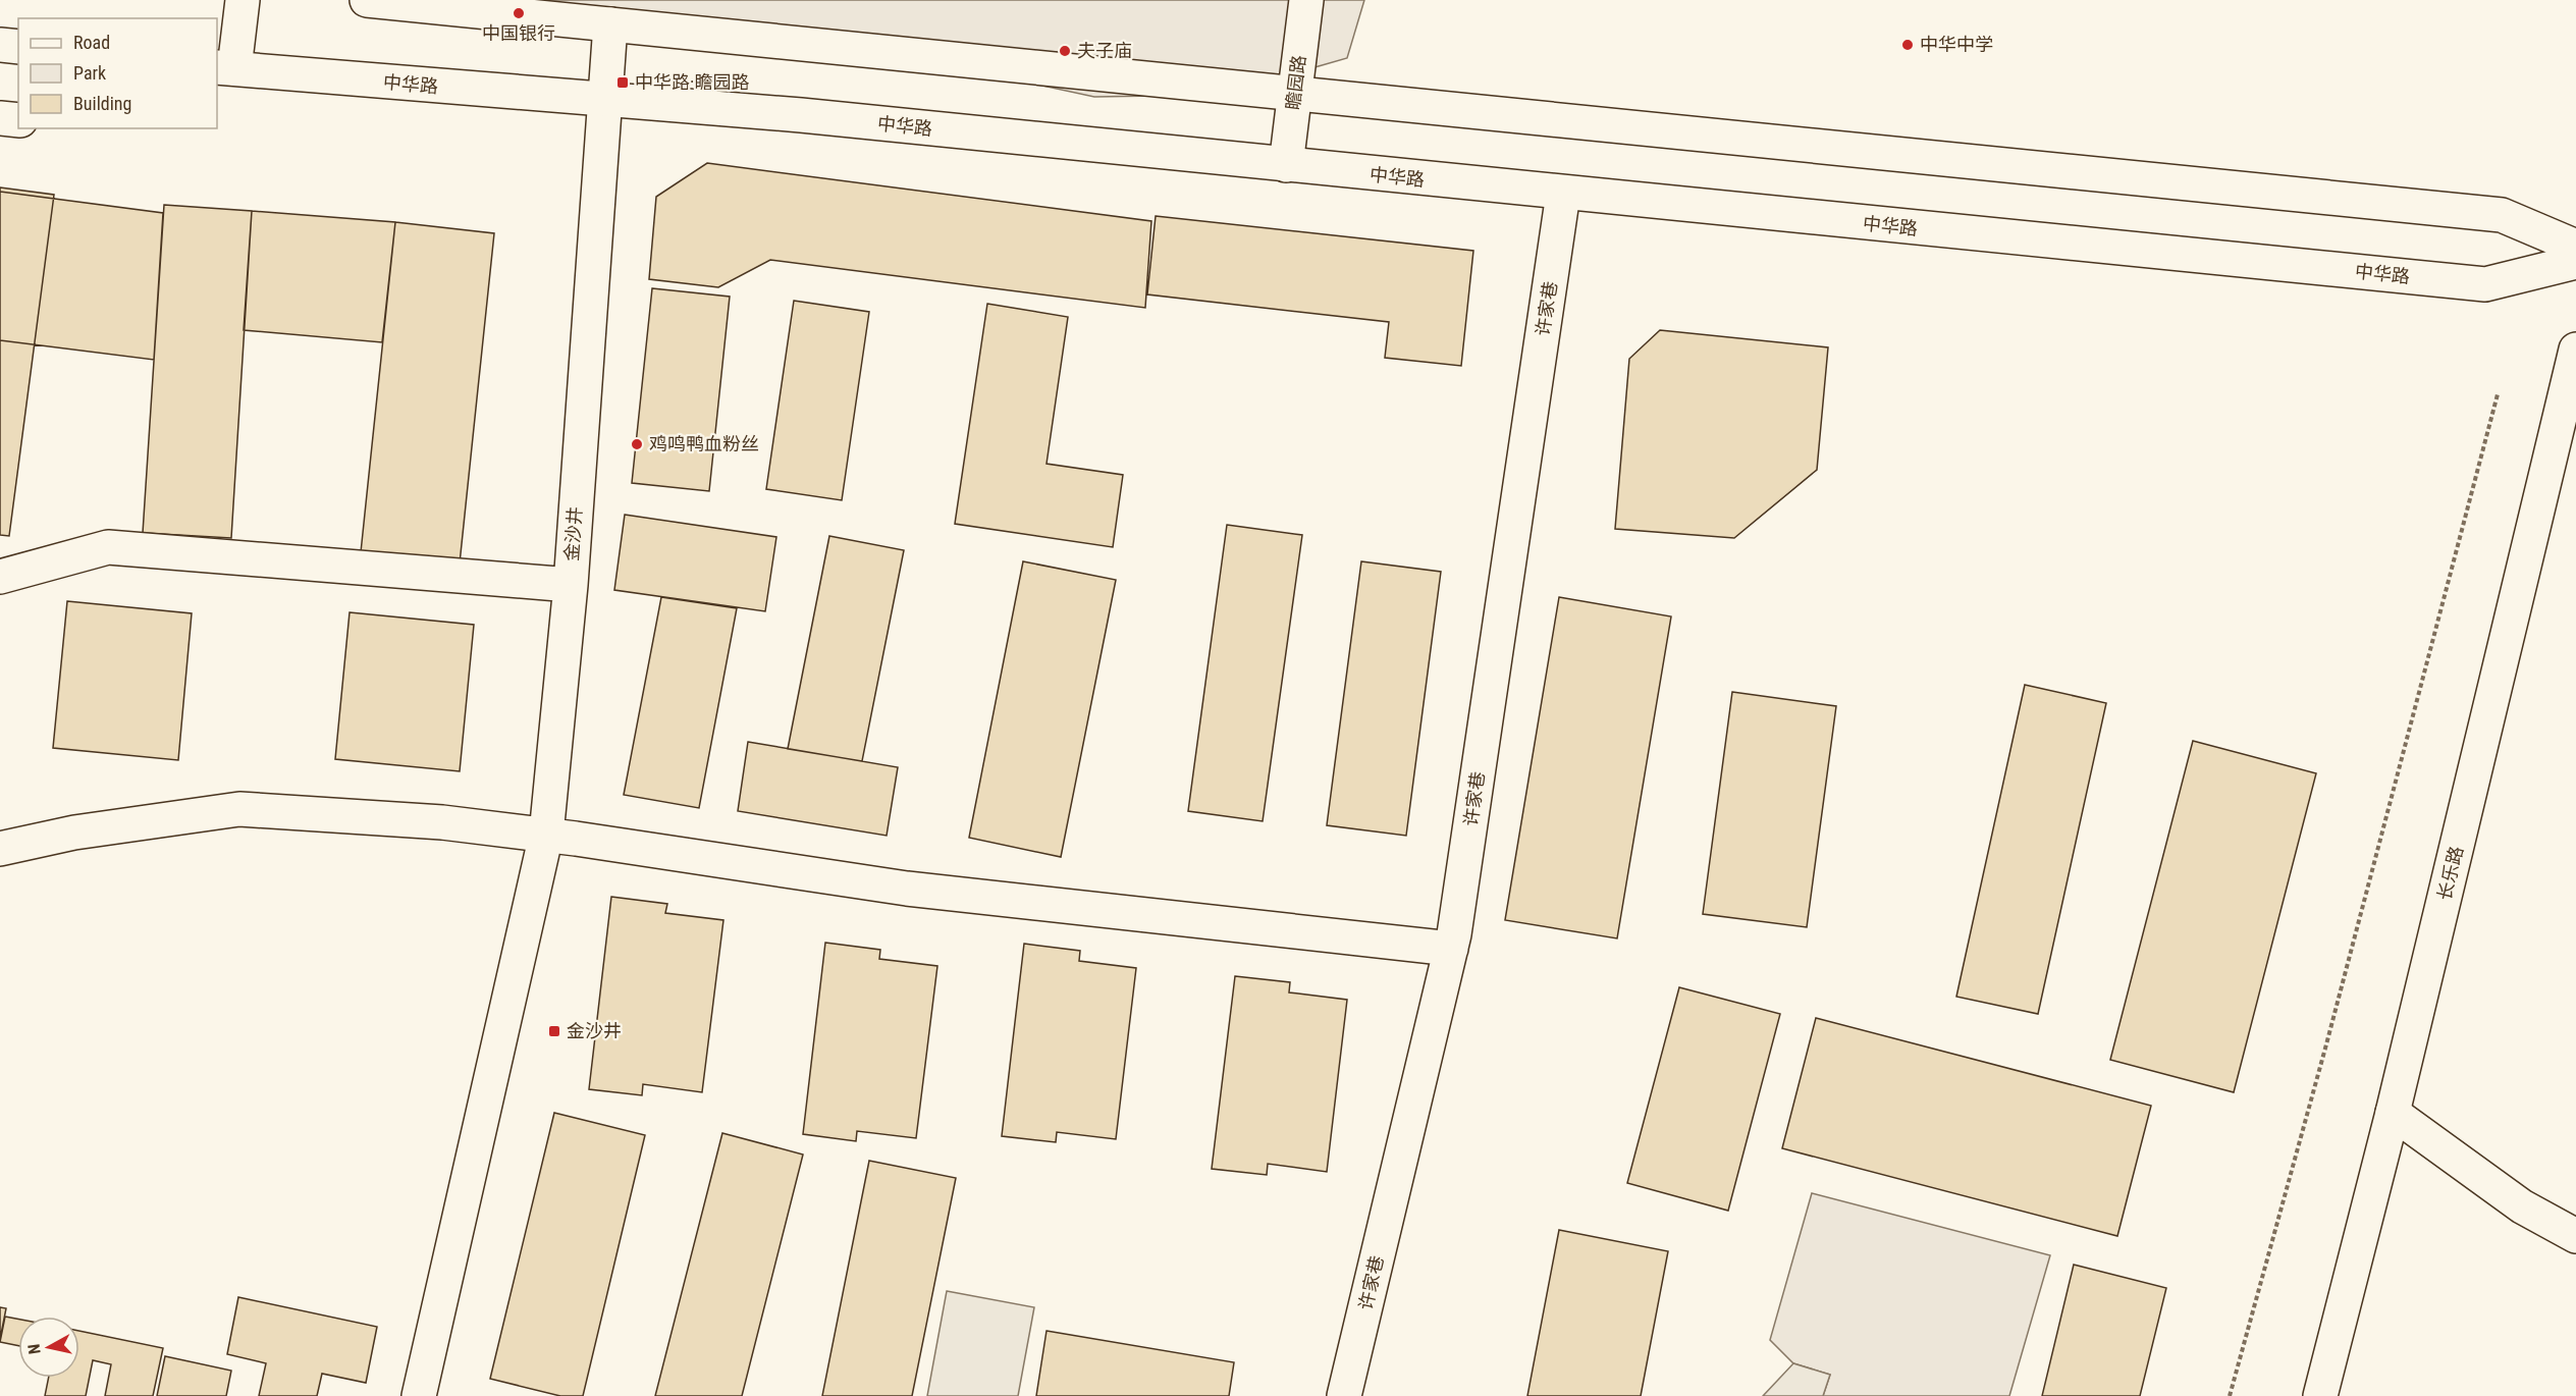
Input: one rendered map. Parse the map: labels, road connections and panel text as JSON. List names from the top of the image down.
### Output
{
  "streets": {
    "main road": [
      "瞻园路",
      "中华路",
      "许家巷",
      "金沙井",
      "长乐路"
    ]
  },
  "crossings": [
    ["瞻园路", "中华路"],
    ["中华路", "许家巷"],
    ["中华路", "金沙井"]
  ],
  "places": {
    "other": [
      "中国银行",
      "中华中学",
      "夫子庙",
      "鸡鸣鸭血粉丝"
    ],
    "transit": ["中华路·瞻园路", "金沙井"]
  },
  "legend": ["Road", "Park", "Building"],
  "north": "left"
}
